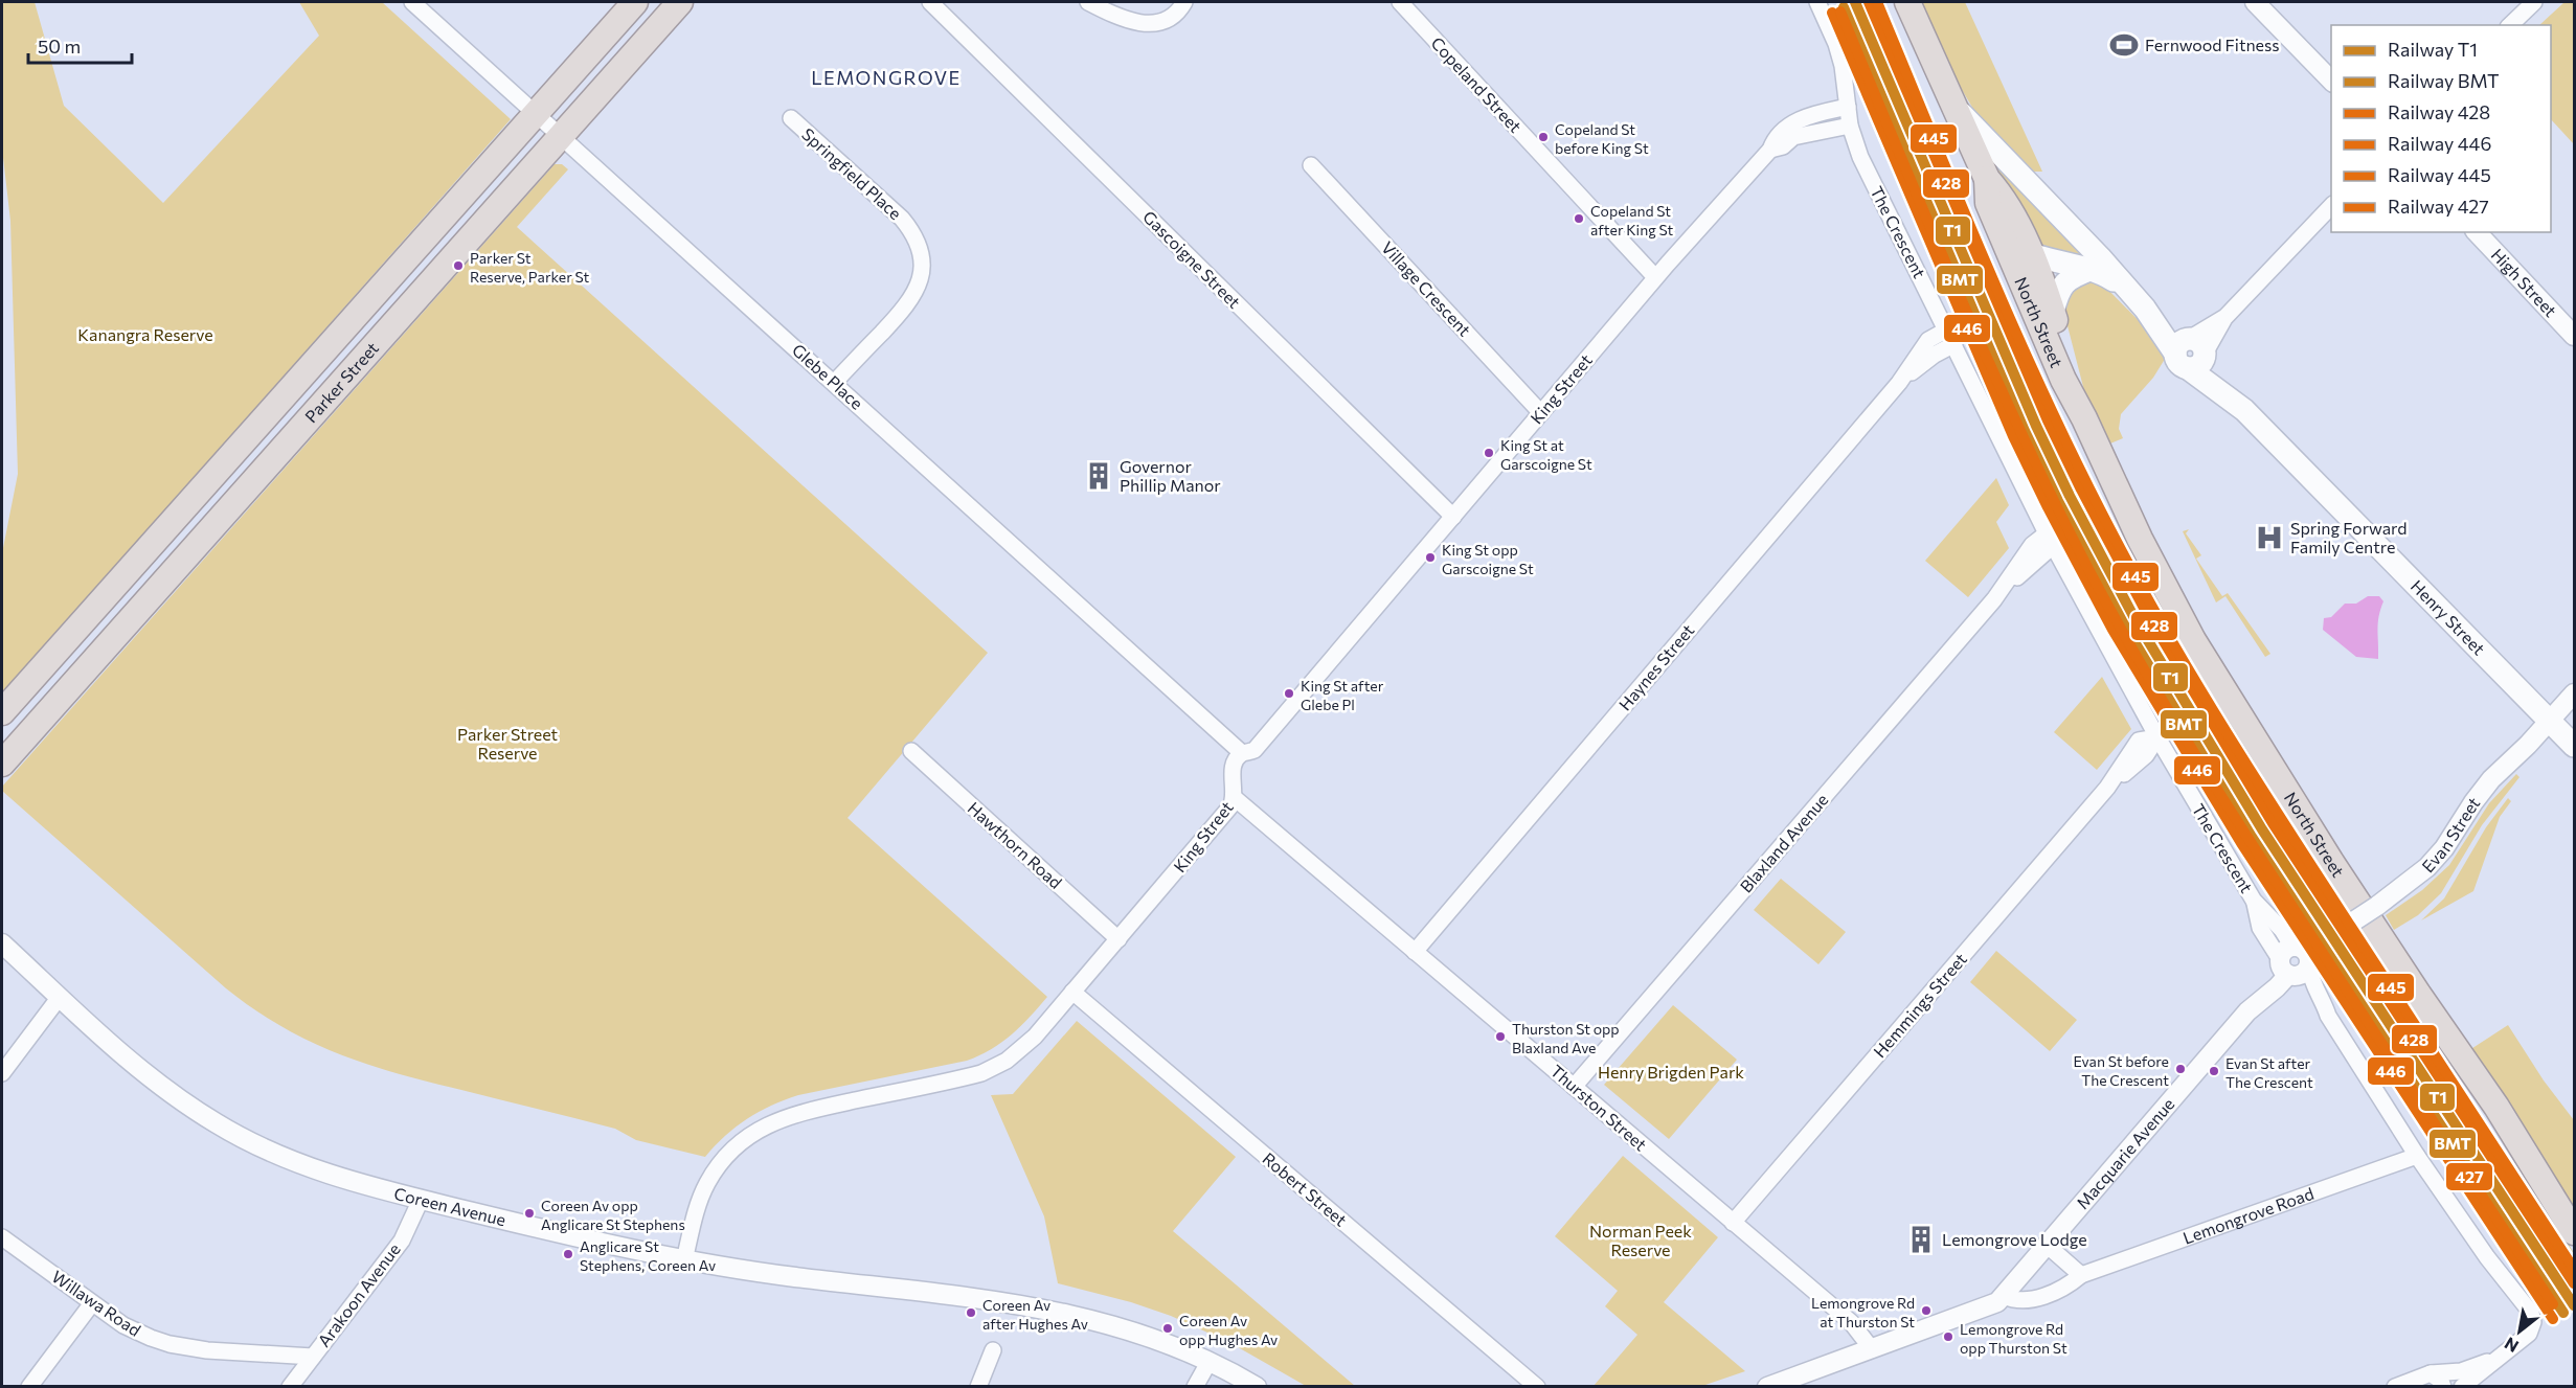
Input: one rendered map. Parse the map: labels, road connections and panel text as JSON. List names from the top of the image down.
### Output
{
  "streets": {
    "highway": ["North Street", "Parker Street"],
    "main road": ["Henry Street"],
    "street": [
      "Copeland Street",
      "Springfield Place",
      "The Crescent",
      "Gascoigne Street",
      "High Street",
      "Village Crescent",
      "Glebe Place",
      "King Street",
      "Haynes Street",
      "Evan Street",
      "Blaxland Avenue",
      "Hawthorn Road",
      "Hemmings Street",
      "Thurston Street",
      "Macquarie Avenue",
      "Robert Street",
      "Coreen Avenue",
      "Lemongrove Road",
      "Arakoon Avenue",
      "Willawa Road"
    ]
  },
  "crossings": [
    ["Copeland Street", "King Street"],
    ["Springfield Place", "Glebe Place"],
    ["The Crescent", "King Street"],
    ["The Crescent", "Haynes Street"],
    ["The Crescent", "Evan Street"],
    ["The Crescent", "Blaxland Avenue"],
    ["The Crescent", "Hemmings Street"],
    ["The Crescent", "Macquarie Avenue"],
    ["The Crescent", "Lemongrove Road"],
    ["Gascoigne Street", "King Street"],
    ["Village Crescent", "King Street"],
    ["Glebe Place", "Parker Street"],
    ["Glebe Place", "King Street"],
    ["King Street", "Hawthorn Road"],
    ["King Street", "Thurston Street"],
    ["King Street", "Robert Street"],
    ["King Street", "Coreen Avenue"],
    ["Henry Street", "Evan Street"],
    ["Haynes Street", "Thurston Street"],
    ["Evan Street", "Macquarie Avenue"],
    ["Blaxland Avenue", "Thurston Street"],
    ["Hemmings Street", "Thurston Street"],
    ["Macquarie Avenue", "Lemongrove Road"],
    ["Coreen Avenue", "Arakoon Avenue"],
    ["Arakoon Avenue", "Willawa Road"]
  ],
  "districts": ["LEMONGROVE"],
  "parks": [
    "Kanangra Reserve",
    "Parker Street Reserve",
    "Henry Brigden Park",
    "Norman Peek Reserve"
  ],
  "places": {
    "sports": ["Fernwood Fitness"],
    "other": [
      "Copeland St before King St",
      "Copeland St after King St",
      "Parker St Reserve, Parker St",
      "King St at Garscoigne St",
      "King St opp Garscoigne St",
      "King St after Glebe Pl",
      "Thurston St opp Blaxland Ave",
      "Evan St before The Crescent",
      "Evan St after The Crescent",
      "Coreen Av opp Anglicare St Stephens",
      "Anglicare St Stephens, Coreen Av",
      "Lemongrove Rd at Thurston St",
      "Coreen Av after Hughes Av",
      "Coreen Av opp Hughes Av",
      "Lemongrove Rd opp Thurston St"
    ],
    "building": ["Governor Phillip Manor", "Lemongrove Lodge"],
    "hospital": ["Spring Forward Family Centre"]
  },
  "lines": [
    "rail line T1",
    "rail line 428",
    "rail line 445",
    "rail line BMT",
    "rail line 427",
    "rail line 446"
  ],
  "legend": [
    "Railway T1",
    "Railway BMT",
    "Railway 428",
    "Railway 446",
    "Railway 445",
    "Railway 427"
  ],
  "scale_bar": "50 m",
  "north": "bottom left"
}
